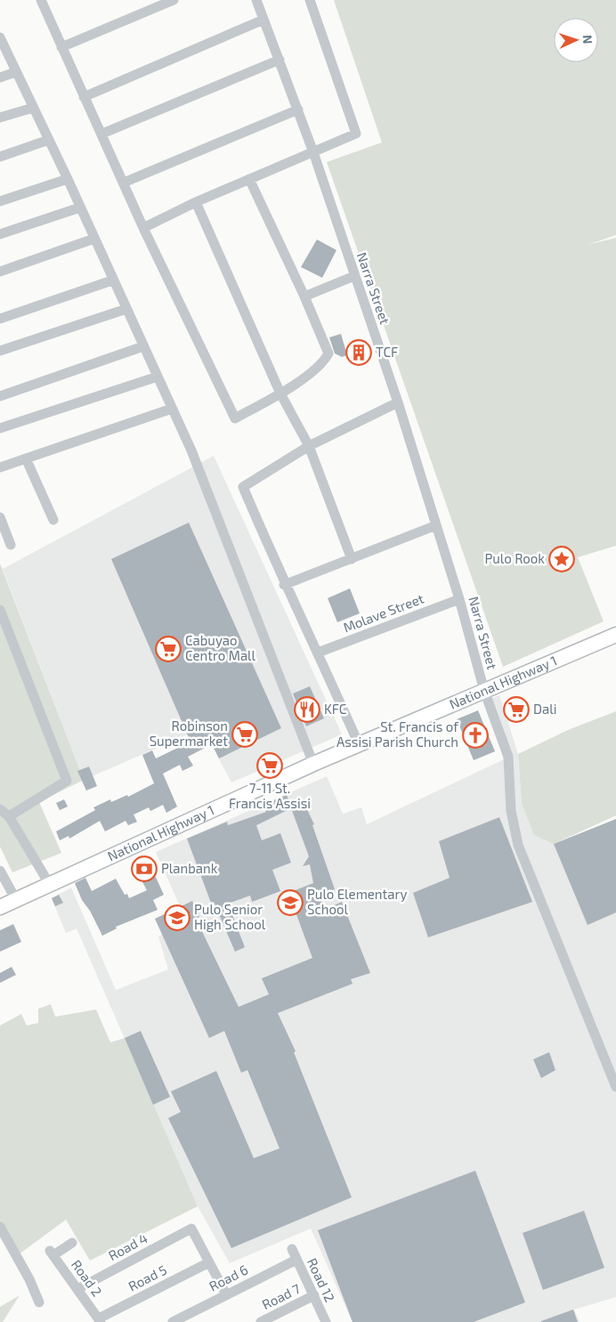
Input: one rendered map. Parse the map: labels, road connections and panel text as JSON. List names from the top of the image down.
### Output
{
  "streets": {
    "highway": ["National Highway 1"],
    "street": [
      "Narra Street",
      "Molave Street",
      "Road 4",
      "Road 2",
      "Road 5",
      "Road 6",
      "Road 12",
      "Road 7"
    ]
  },
  "crossings": [
    ["Narra Street", "Molave Street"],
    ["Narra Street", "National Highway 1"],
    ["Road 4", "Road 2"],
    ["Road 4", "Road 5"],
    ["Road 2", "Road 5"],
    ["Road 6", "Road 12"],
    ["Road 12", "Road 7"]
  ],
  "places": {
    "building": ["TCF"],
    "place": ["Pulo Rook"],
    "supermarket": [
      "Cabuyao Centro Mall",
      "Dali",
      "Robinson Supermarket",
      "7-11 St. Francis Assisi"
    ],
    "restaurant": ["KFC"],
    "church": ["St. Francis of Assisi Parish Church"],
    "bank": ["Planbank"],
    "school or university": ["Pulo Elementary School", "Pulo Senior High School"]
  },
  "north": "right"
}
